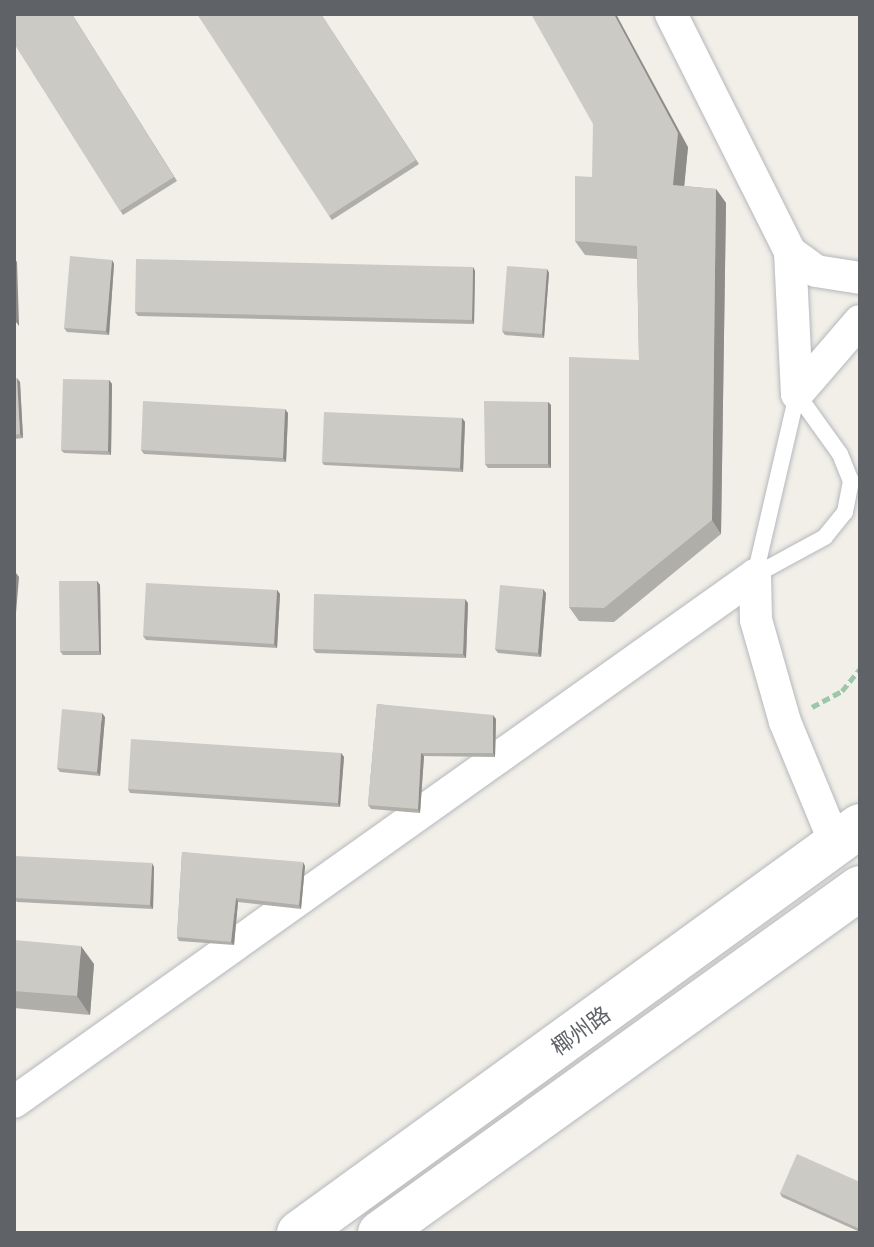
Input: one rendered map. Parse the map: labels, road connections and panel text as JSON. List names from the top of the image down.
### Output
{
  "streets": {
    "main road": ["椰州路"]
  }
}
